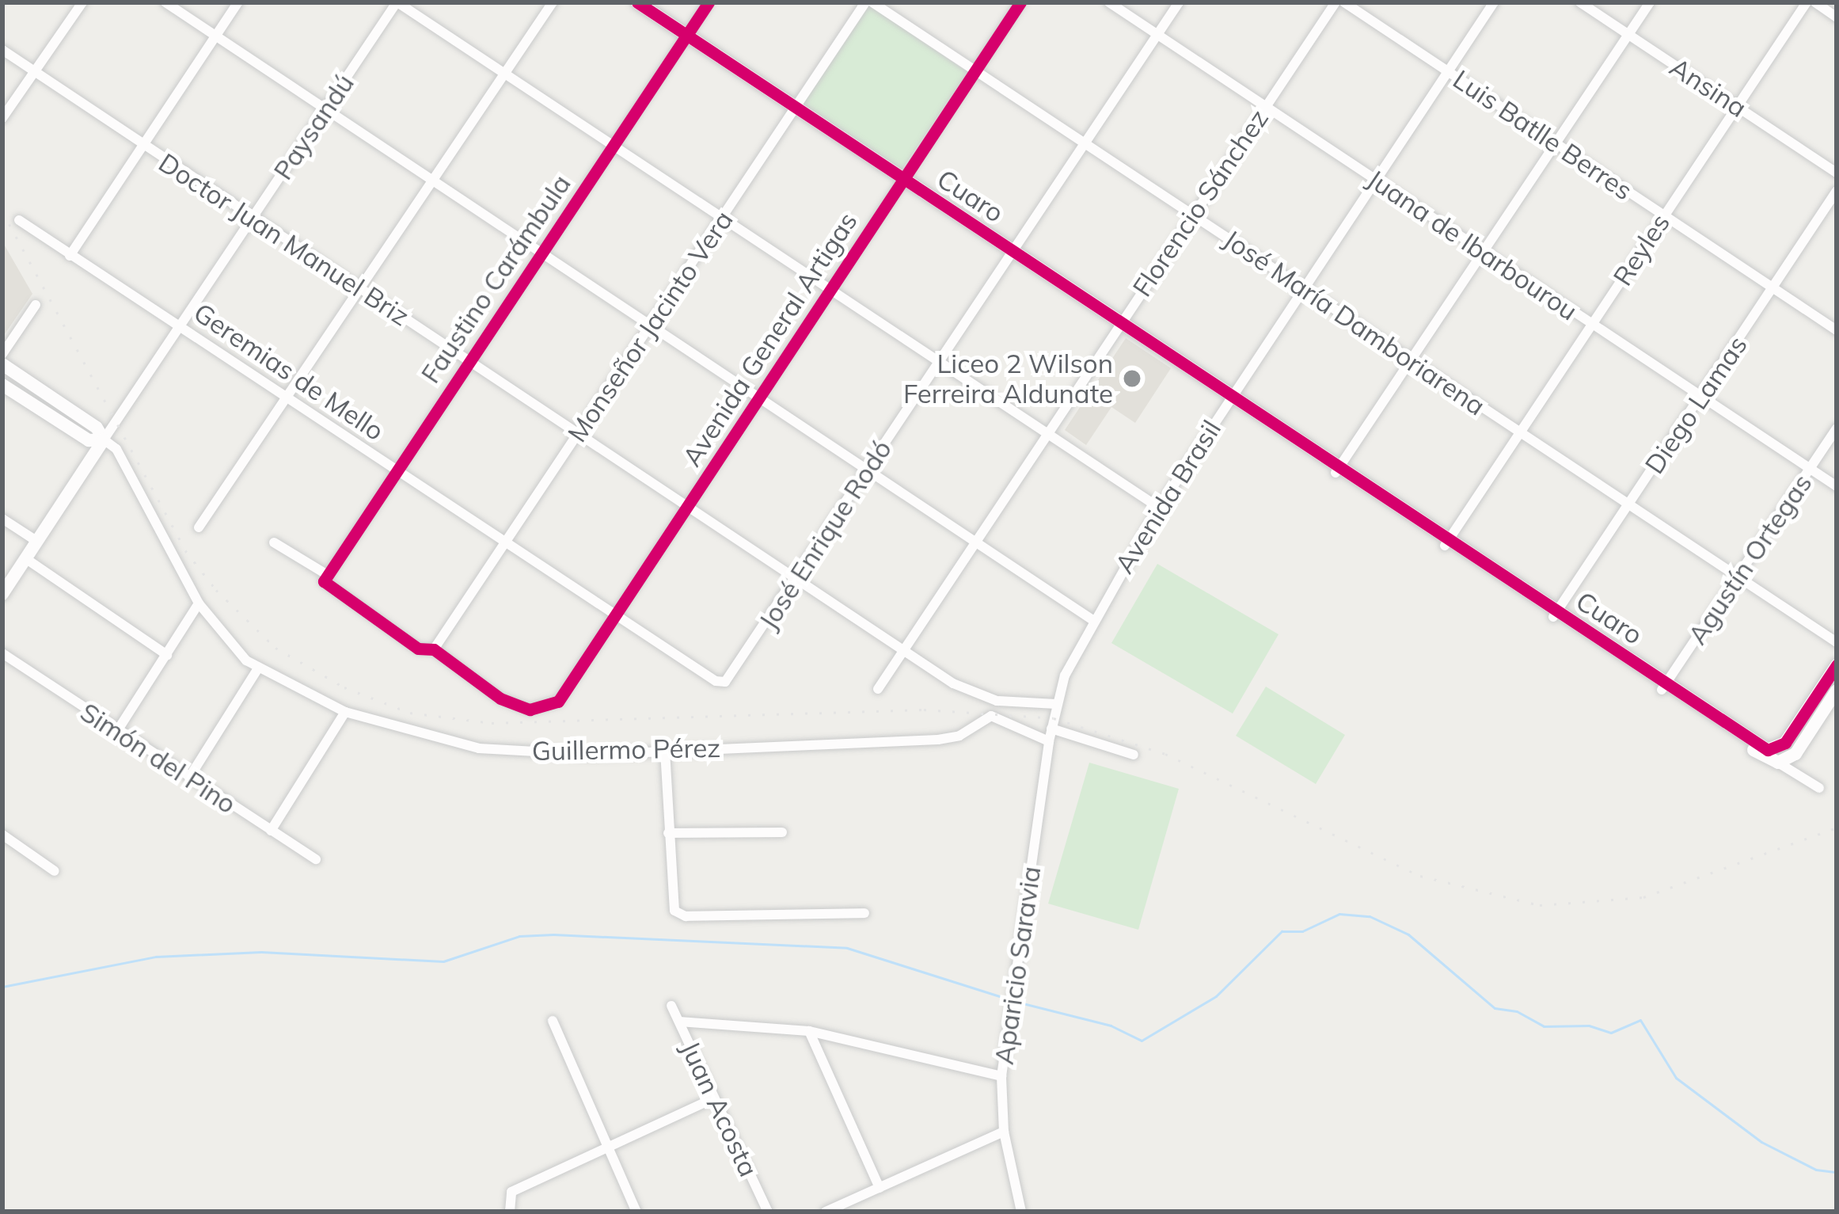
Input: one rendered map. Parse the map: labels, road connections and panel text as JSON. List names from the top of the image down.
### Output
{
  "streets": {
    "street": [
      "Ansina",
      "Paysandú",
      "Luis Batlle Berres",
      "Cuaro",
      "Florencio Sánchez",
      "Doctor Juan Manuel Briz",
      "Juana de Ibarbourou",
      "Reyles",
      "Faustino Carámbula",
      "José María Damboriarena",
      "Monseñor Jacinto Vera",
      "Avenida General Artigas",
      "Geremias de Mello",
      "Diego Lamas",
      "Avenida Brasil",
      "José Enrique Rodó",
      "Agustín Ortegas",
      "Guillermo Pérez",
      "Simón del Pino",
      "Aparicio Saravia",
      "Juan Acosta"
    ]
  },
  "crossings": [
    ["Ansina", "Reyles"],
    ["Paysandú", "Doctor Juan Manuel Briz"],
    ["Paysandú", "Geremias de Mello"],
    ["Paysandú", "Guillermo Pérez"],
    ["Luis Batlle Berres", "Reyles"],
    ["Luis Batlle Berres", "Diego Lamas"],
    ["Luis Batlle Berres", "Avenida Brasil"],
    ["Cuaro", "Florencio Sánchez"],
    ["Cuaro", "Reyles"],
    ["Cuaro", "Faustino Carámbula"],
    ["Cuaro", "Monseñor Jacinto Vera"],
    ["Cuaro", "Avenida General Artigas"],
    ["Cuaro", "Diego Lamas"],
    ["Cuaro", "Avenida Brasil"],
    ["Cuaro", "José Enrique Rodó"],
    ["Cuaro", "Agustín Ortegas"],
    ["Florencio Sánchez", "Doctor Juan Manuel Briz"],
    ["Florencio Sánchez", "Juana de Ibarbourou"],
    ["Florencio Sánchez", "José María Damboriarena"],
    ["Doctor Juan Manuel Briz", "Faustino Carámbula"],
    ["Doctor Juan Manuel Briz", "Monseñor Jacinto Vera"],
    ["Doctor Juan Manuel Briz", "Avenida General Artigas"],
    ["Doctor Juan Manuel Briz", "Avenida Brasil"],
    ["Doctor Juan Manuel Briz", "José Enrique Rodó"],
    ["Juana de Ibarbourou", "Reyles"],
    ["Juana de Ibarbourou", "Diego Lamas"],
    ["Juana de Ibarbourou", "Avenida Brasil"],
    ["Juana de Ibarbourou", "José Enrique Rodó"],
    ["Juana de Ibarbourou", "Agustín Ortegas"],
    ["Reyles", "José María Damboriarena"],
    ["Faustino Carámbula", "Geremias de Mello"],
    ["José María Damboriarena", "Monseñor Jacinto Vera"],
    ["José María Damboriarena", "Avenida General Artigas"],
    ["José María Damboriarena", "Diego Lamas"],
    ["José María Damboriarena", "Avenida Brasil"],
    ["José María Damboriarena", "José Enrique Rodó"],
    ["José María Damboriarena", "Agustín Ortegas"],
    ["Monseñor Jacinto Vera", "Avenida General Artigas"],
    ["Monseñor Jacinto Vera", "Geremias de Mello"],
    ["Avenida General Artigas", "Geremias de Mello"],
    ["Geremias de Mello", "José Enrique Rodó"],
    ["Avenida Brasil", "Aparicio Saravia"],
    ["Guillermo Pérez", "Aparicio Saravia"]
  ],
  "places": ["Liceo 2 Wilson Ferreira Aldunate"]
}
